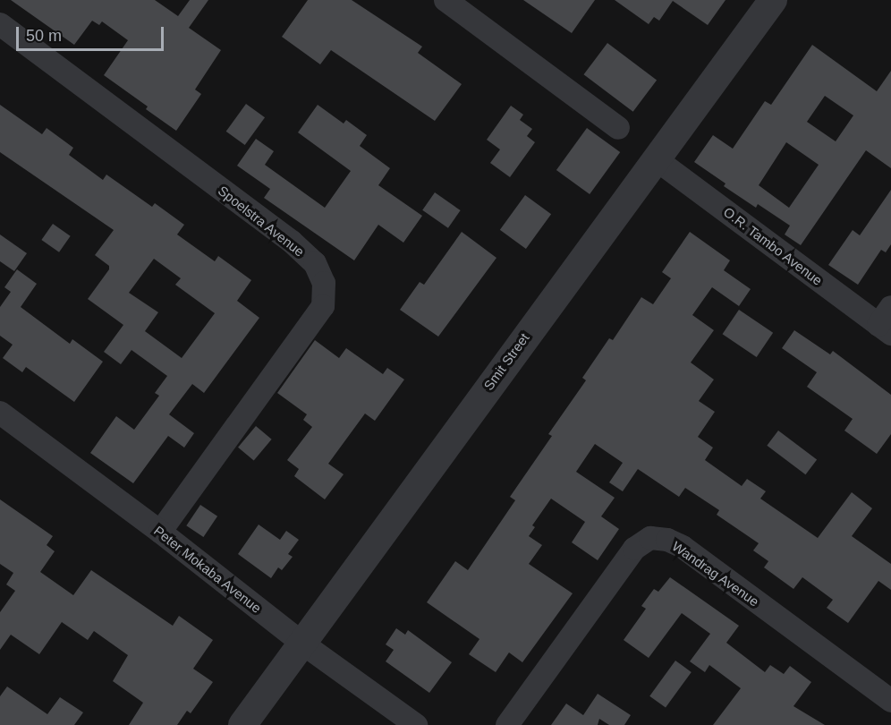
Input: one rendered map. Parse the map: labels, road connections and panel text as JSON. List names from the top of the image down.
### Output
{
  "streets": {
    "street": [
      "Spoelstra Avenue",
      "O.R. Tambo Avenue",
      "Smit Street",
      "Peter Mokaba Avenue",
      "Wandrag Avenue"
    ]
  },
  "crossings": [
    ["Spoelstra Avenue", "Peter Mokaba Avenue"],
    ["O.R. Tambo Avenue", "Smit Street"],
    ["Smit Street", "Peter Mokaba Avenue"]
  ],
  "scale_bar": "50 m"
}
